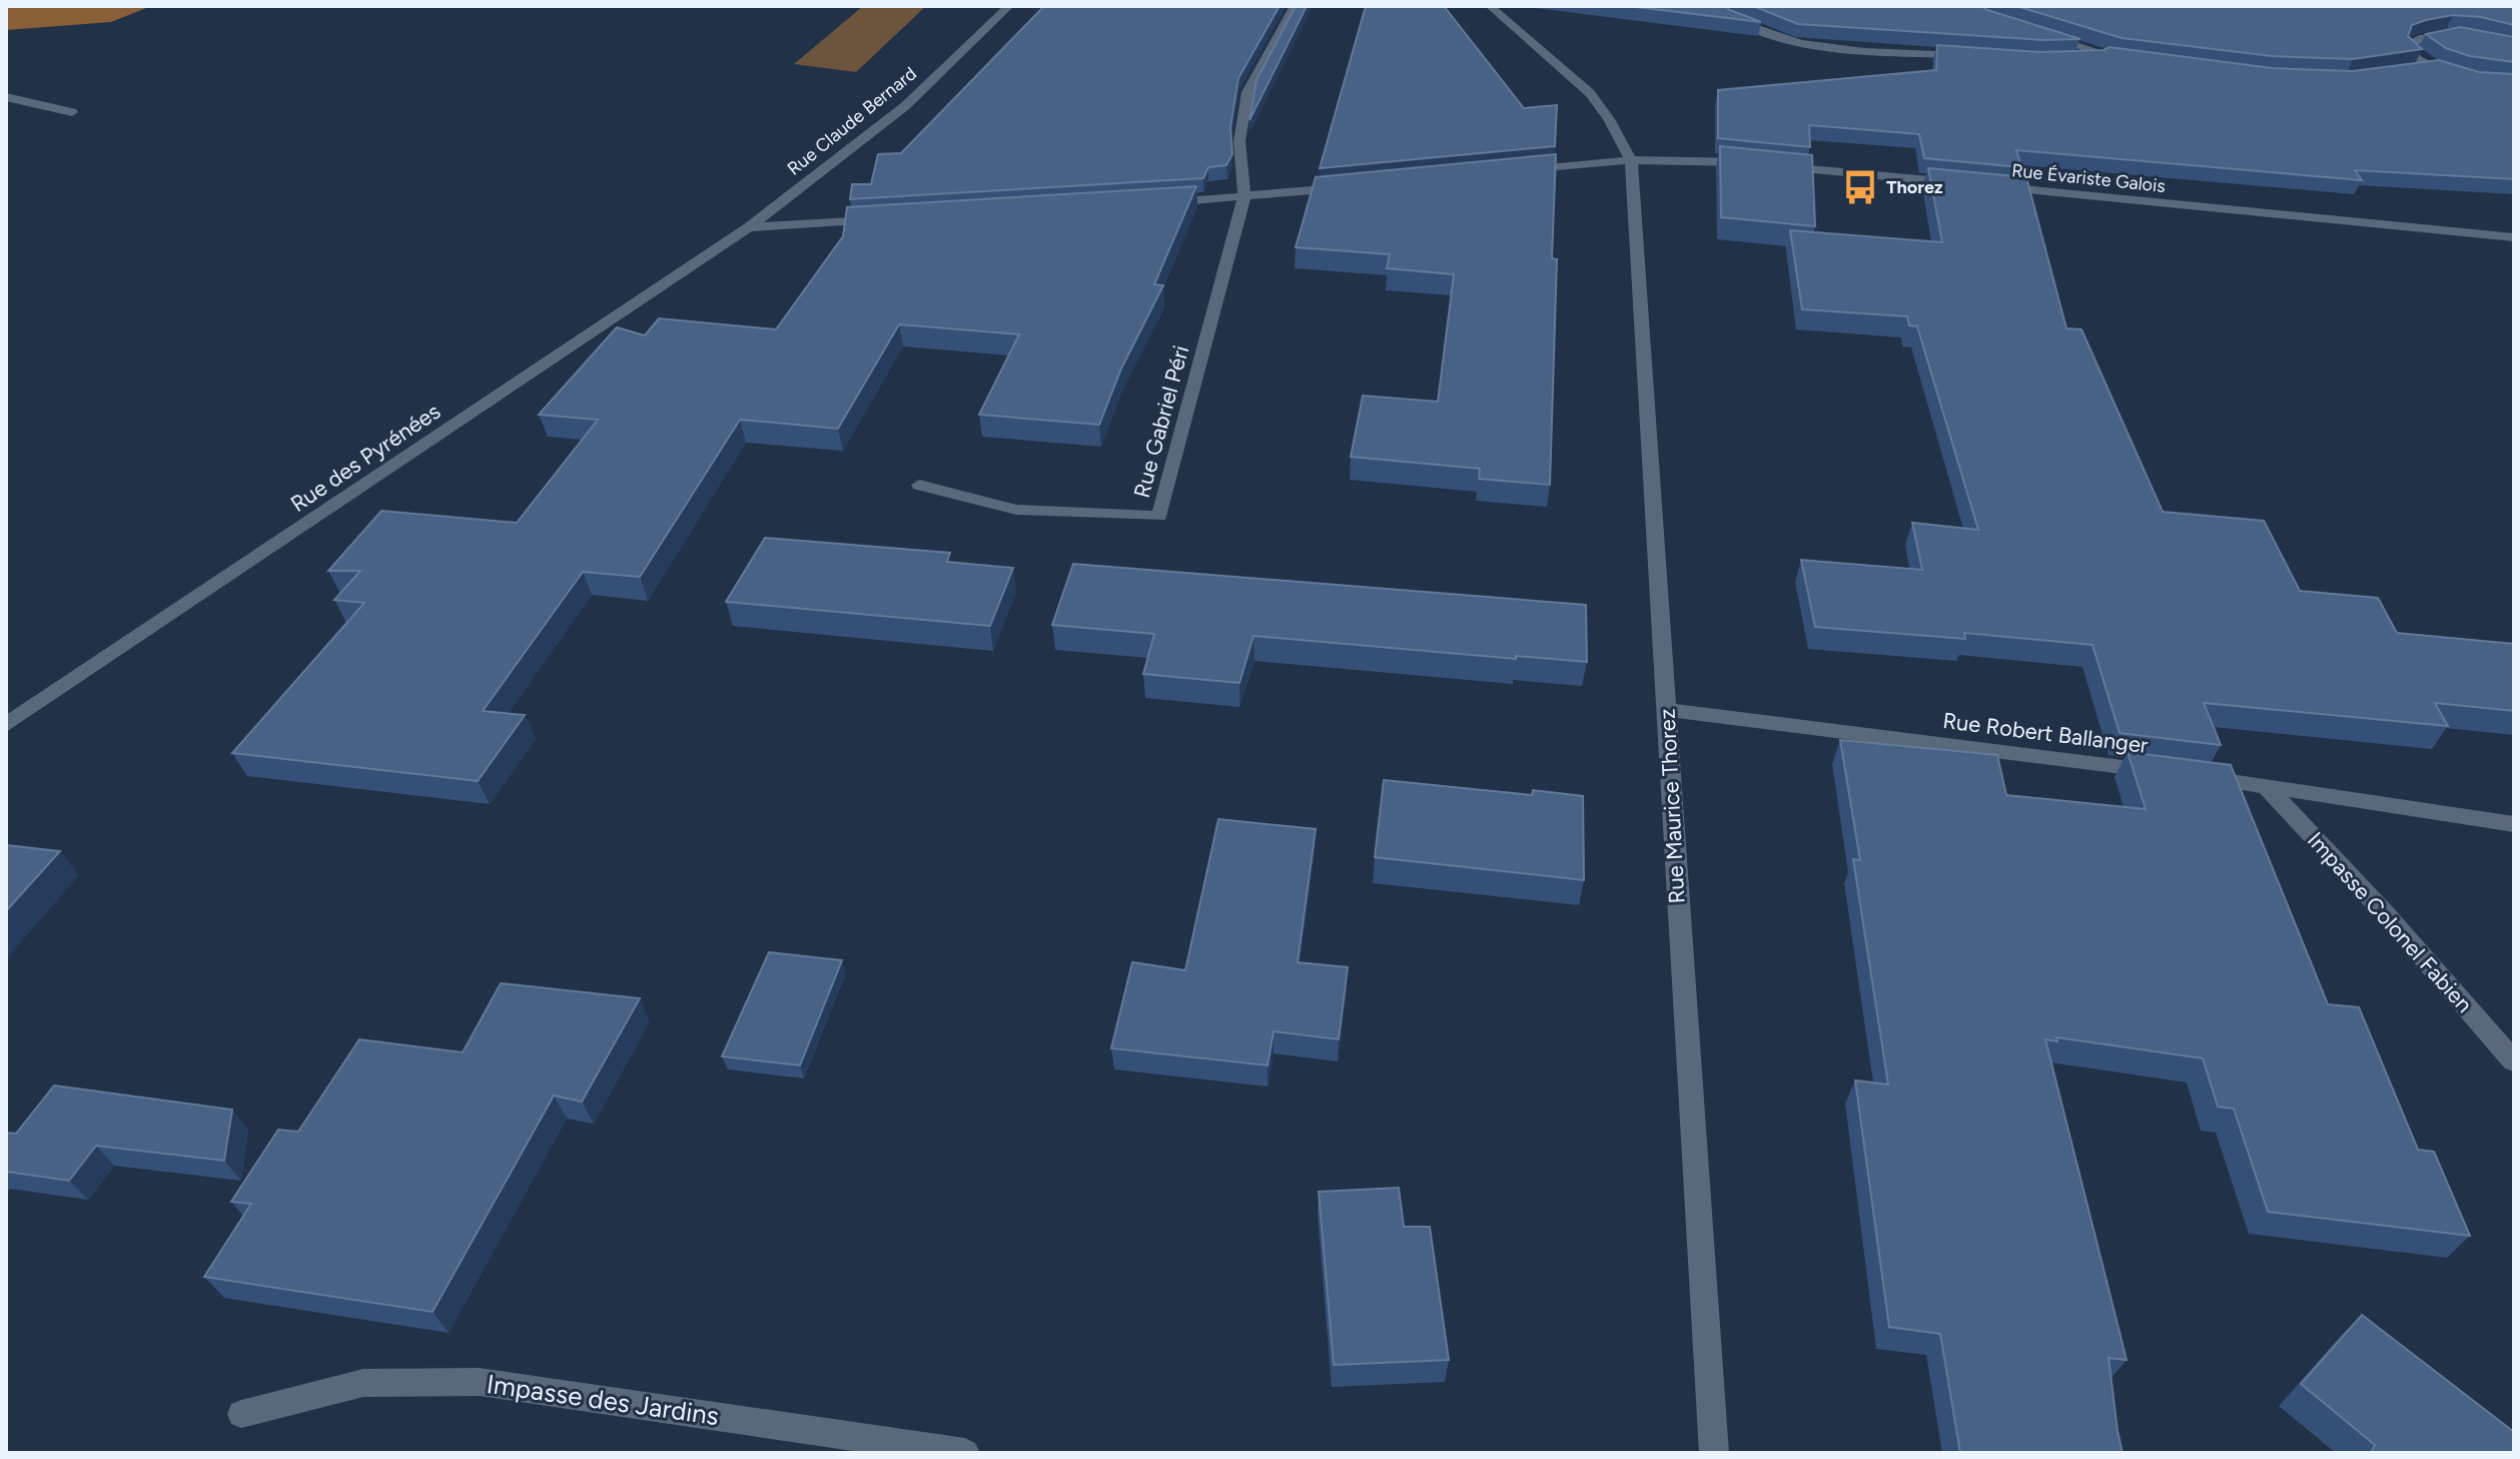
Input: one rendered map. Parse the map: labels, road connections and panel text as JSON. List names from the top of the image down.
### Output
{
  "streets": {
    "street": [
      "Rue Claude Bernard",
      "Rue Évariste Galois",
      "Rue Gabriel Péri",
      "Rue des Pyrénées",
      "Rue Robert Ballanger",
      "Rue Maurice Thorez",
      "Impasse Colonel Fabien",
      "Impasse des Jardins"
    ]
  },
  "crossings": [
    ["Rue Claude Bernard", "Rue des Pyrénées"],
    ["Rue Robert Ballanger", "Rue Maurice Thorez"],
    ["Rue Robert Ballanger", "Impasse Colonel Fabien"]
  ],
  "places": {
    "bus stop": ["Thorez"]
  }
}
